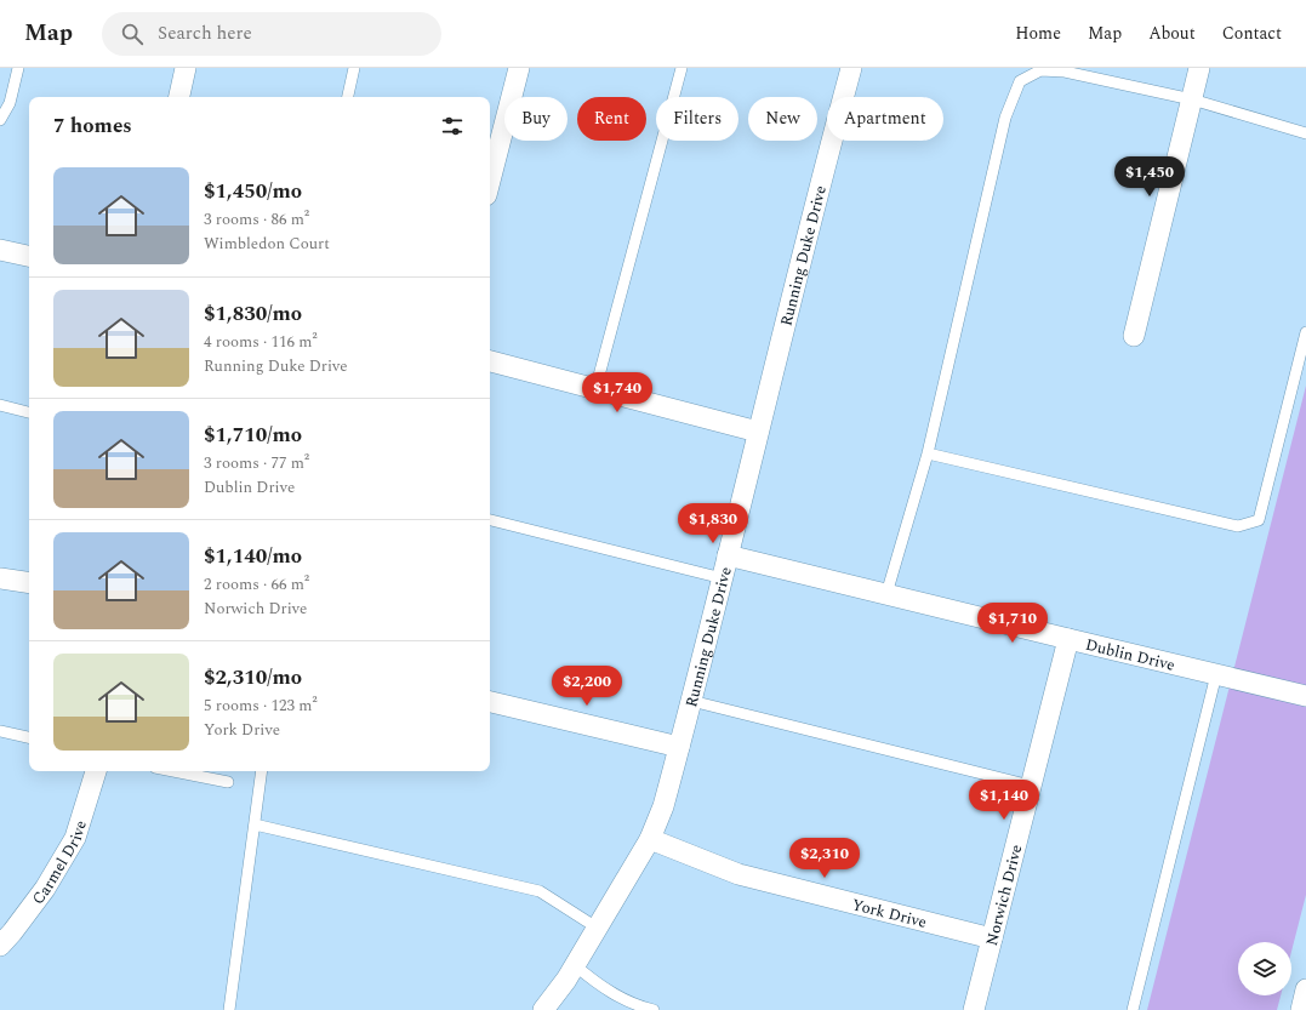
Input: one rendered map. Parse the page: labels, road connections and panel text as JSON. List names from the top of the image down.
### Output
{
  "streets": {
    "street": [
      "Running Duke Drive",
      "Dublin Drive",
      "Carmel Drive",
      "Norwich Drive",
      "York Drive"
    ]
  },
  "crossings": [
    ["Running Duke Drive", "Dublin Drive"],
    ["Running Duke Drive", "York Drive"],
    ["Dublin Drive", "Norwich Drive"],
    ["Norwich Drive", "York Drive"]
  ],
  "page": {
    "header": "Map",
    "search": "Search here",
    "nav": [
      "Home",
      "Map",
      "About",
      "Contact"
    ],
    "chip": [
      "Buy",
      "Rent",
      "Filters",
      "New",
      "Apartment"
    ],
    "heading": "7 homes",
    "list": [
      {
        "name": "$1,450/mo",
        "note": "3 rooms · 86 m² · Wimbledon Court"
      },
      {
        "name": "$1,830/mo",
        "note": "4 rooms · 116 m² · Running Duke Drive"
      },
      {
        "name": "$1,710/mo",
        "note": "3 rooms · 77 m² · Dublin Drive"
      },
      {
        "name": "$1,140/mo",
        "note": "2 rooms · 66 m² · Norwich Drive"
      },
      {
        "name": "$2,310/mo",
        "note": "5 rooms · 123 m² · York Drive"
      }
    ],
    "price": [
      "$1,450",
      "$1,740",
      "$1,830",
      "$1,710",
      "$2,200",
      "$1,140",
      "$2,310"
    ]
  }
}
